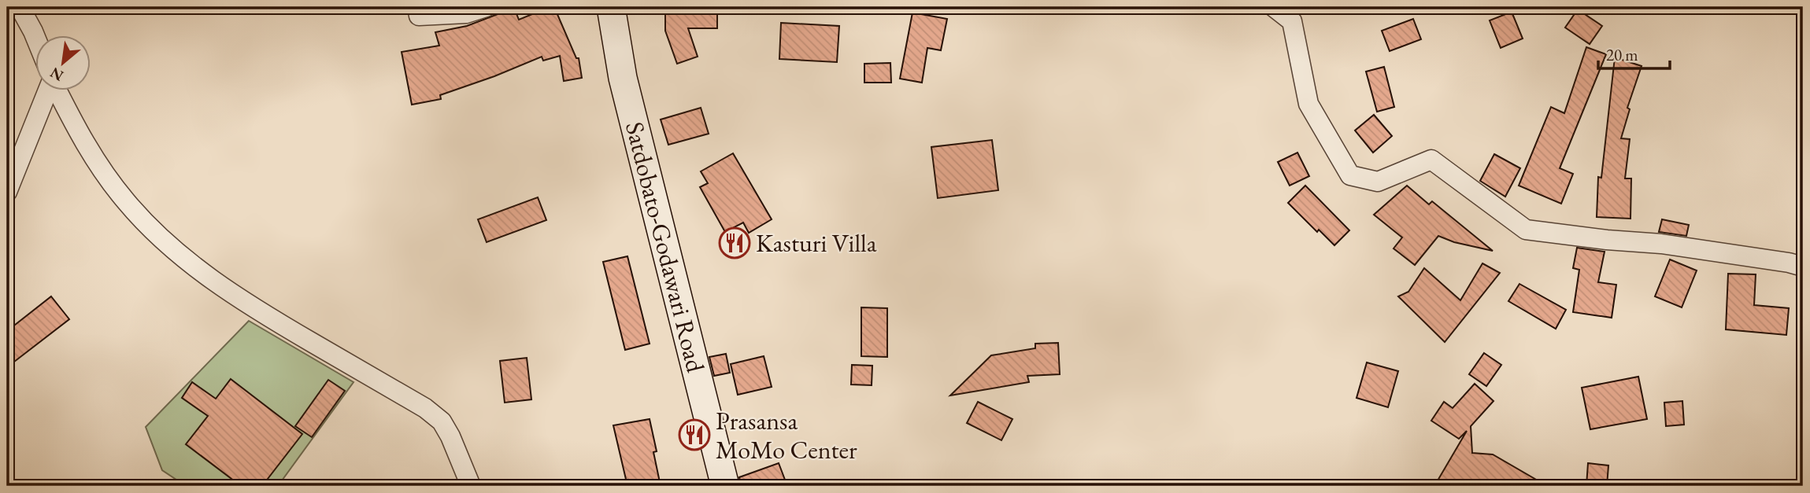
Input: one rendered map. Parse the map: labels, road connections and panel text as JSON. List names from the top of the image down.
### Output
{
  "streets": {
    "street": ["Satdobato-Godawari Road"]
  },
  "places": {
    "restaurant": ["Kasturi Villa", "Prasansa MoMo Center"]
  },
  "scale_bar": "20 m",
  "north": "bottom left"
}
